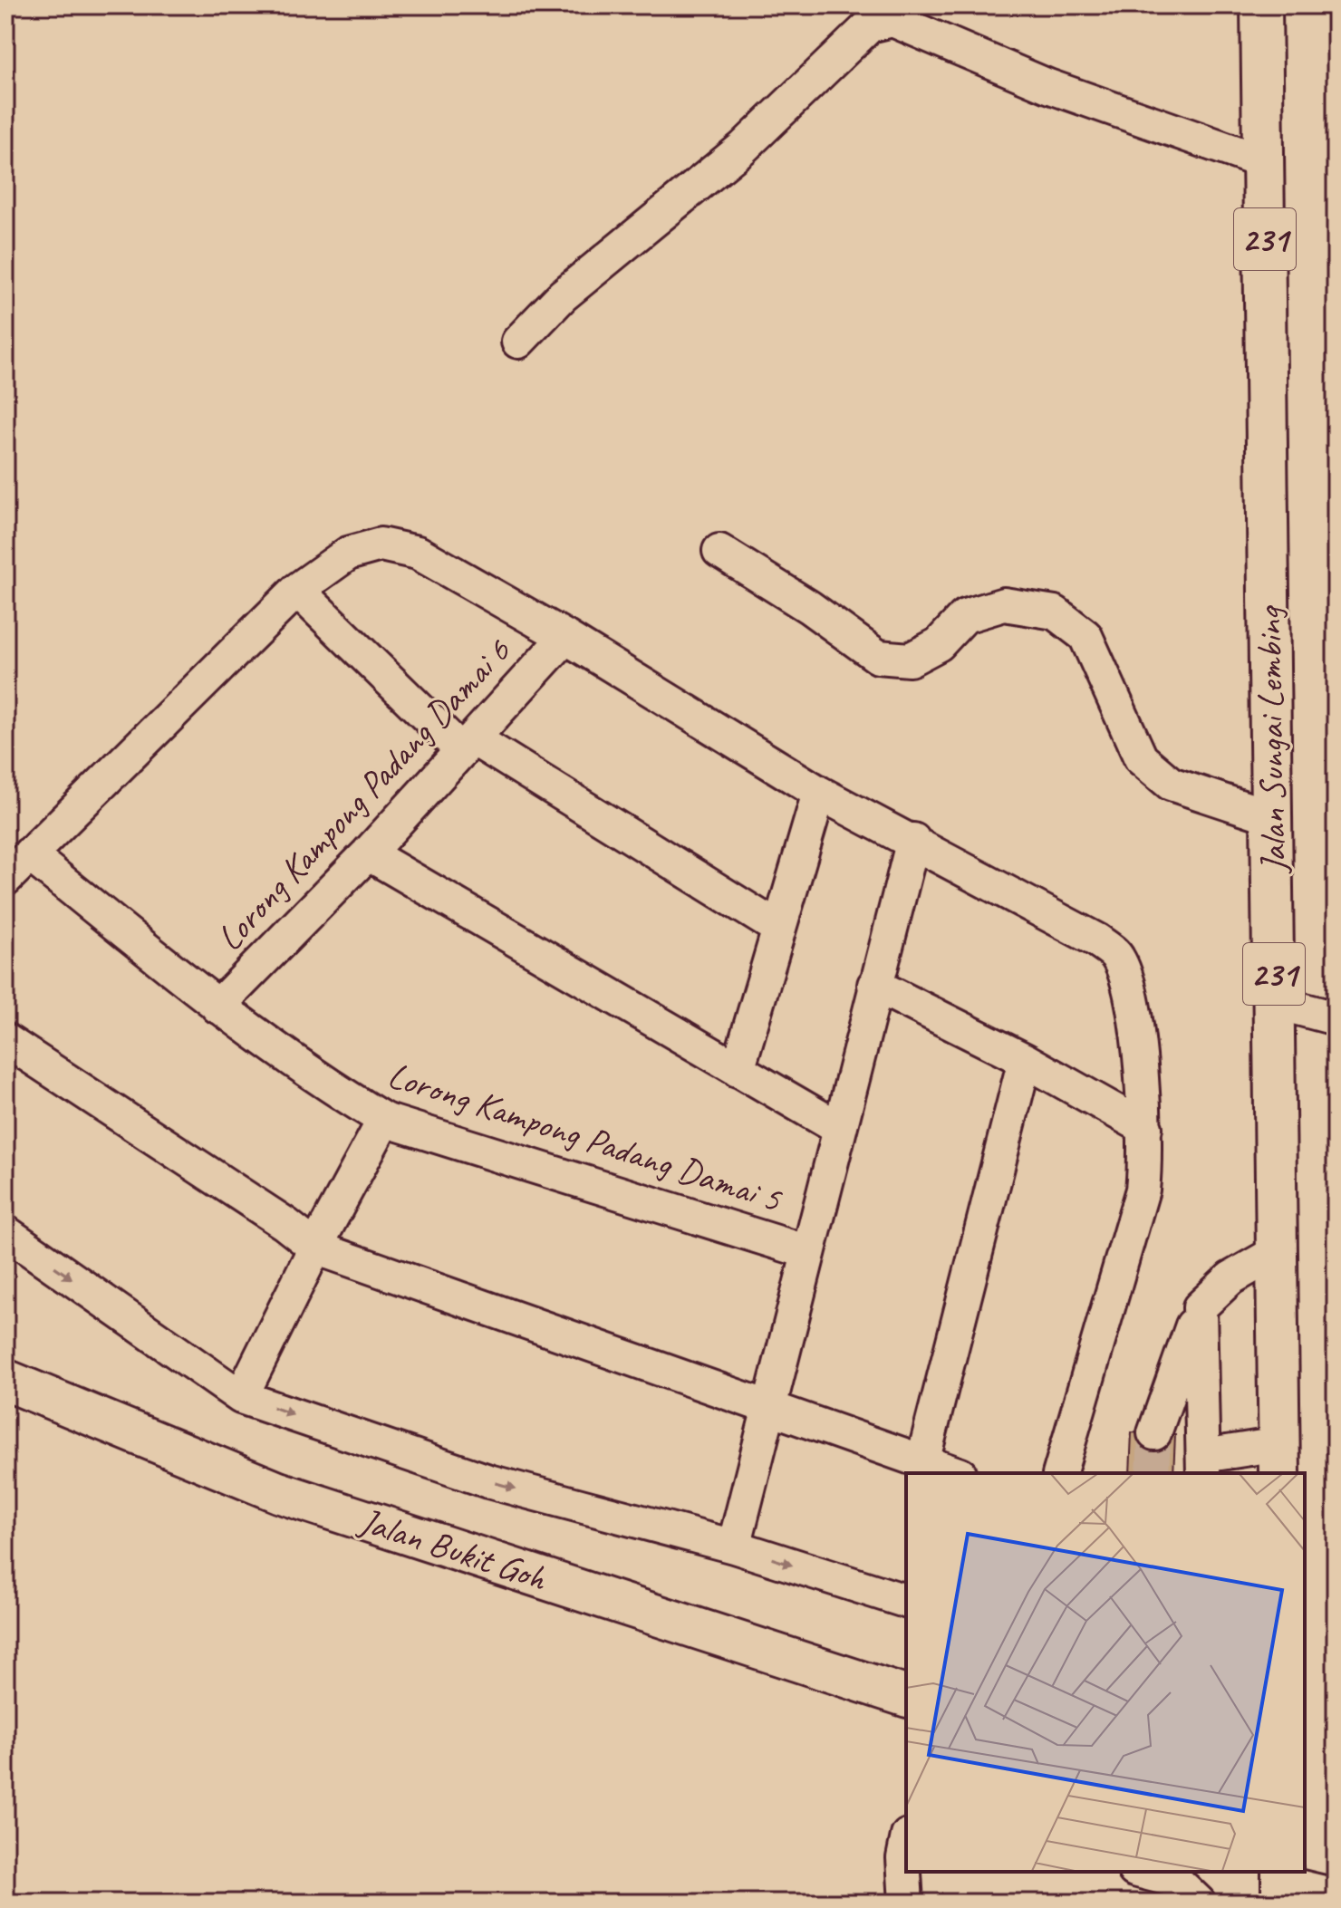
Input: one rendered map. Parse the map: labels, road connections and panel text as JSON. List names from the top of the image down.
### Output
{
  "streets": {
    "main road": ["231", "Jalan Sungai Lembing", "Jalan Bukit Goh"],
    "street": ["Lorong Kampong Padang Damai 6", "Lorong Kampong Padang Damai 5"]
  },
  "crossings": [
    ["Lorong Kampong Padang Damai 6", "Lorong Kampong Padang Damai 5"]
  ]
}
